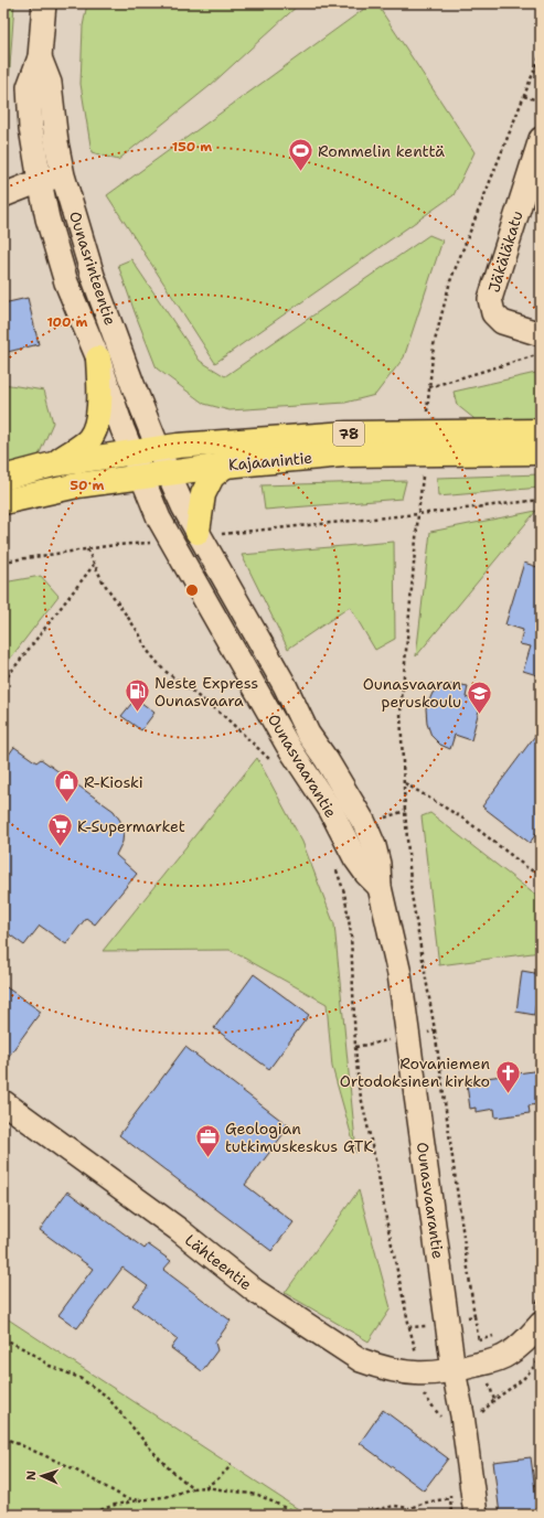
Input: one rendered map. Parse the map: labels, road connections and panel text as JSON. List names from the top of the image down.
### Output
{
  "streets": {
    "main road": ["78", "Kajaanintie"],
    "street": [
      "Jäkäläkatu",
      "Ounasrinteentie",
      "Ounasvaarantie",
      "Lähteentie"
    ]
  },
  "crossings": [
    ["Ounasrinteentie", "Kajaanintie"],
    ["Ounasrinteentie", "Ounasvaarantie"],
    ["Kajaanintie", "Ounasvaarantie"],
    ["Ounasvaarantie", "Lähteentie"]
  ],
  "places": {
    "sports": ["Rommelin kenttä"],
    "fuel station": ["Neste Express Ounasvaara"],
    "school or university": ["Ounasvaaran peruskoulu"],
    "shop": ["R-Kioski"],
    "supermarket": ["K-Supermarket"],
    "church": ["Rovaniemen Ortodoksinen kirkko"],
    "office": ["Geologian tutkimuskeskus GTK"]
  },
  "north": "left",
  "rings": ["150 m", "100 m", "50 m"]
}
